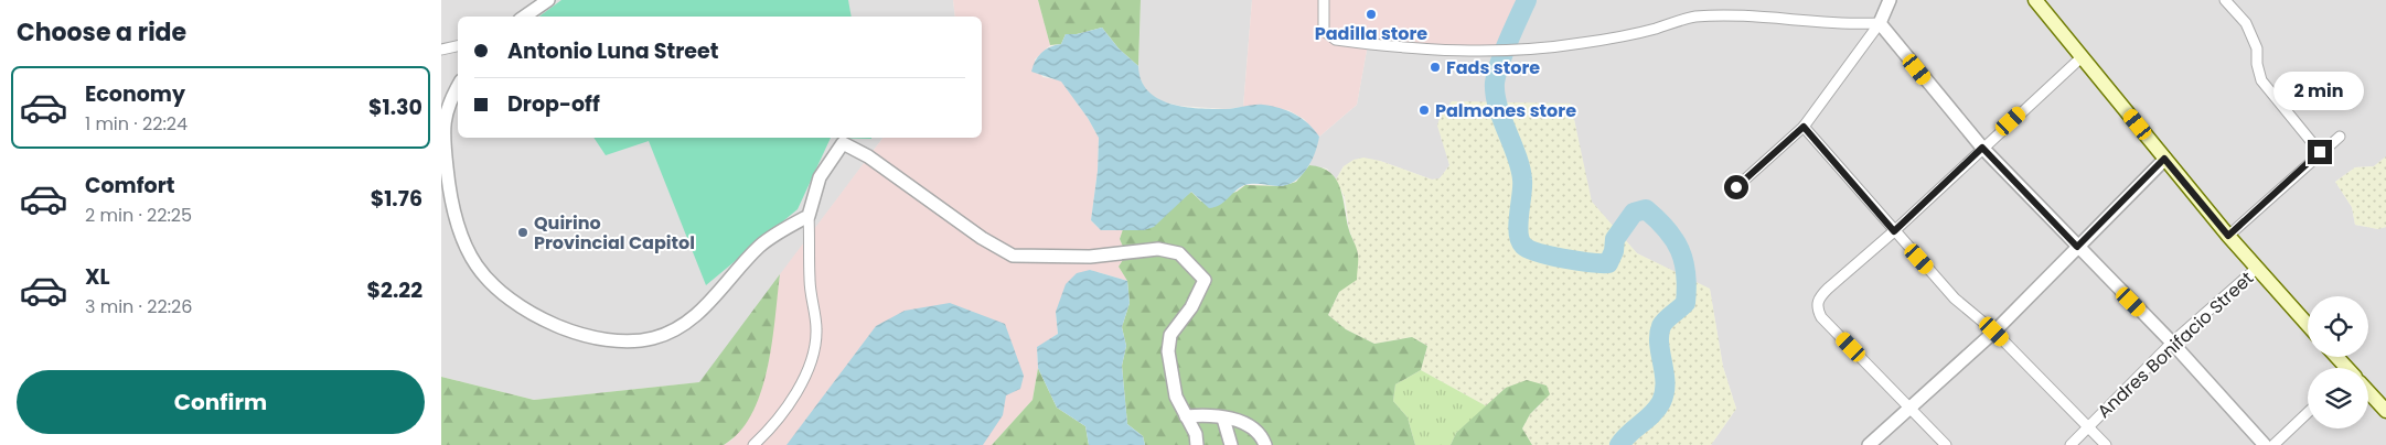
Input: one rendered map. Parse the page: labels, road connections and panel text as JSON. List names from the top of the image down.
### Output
{
  "streets": {
    "street": ["Andres Bonifacio Street"]
  },
  "places": [
    "Padilla store",
    "Fads store",
    "Palmones store",
    "Quirino Provincial Capitol"
  ],
  "page": {
    "heading": "Choose a ride",
    "banner": ["Antonio Luna Street", "Drop-off"],
    "list": [
      {
        "name": "Economy",
        "note": "1 min · 22:24",
        "value": "$1.30"
      },
      {
        "name": "Comfort",
        "note": "2 min · 22:25",
        "value": "$1.76"
      },
      {
        "name": "XL",
        "note": "3 min · 22:26",
        "value": "$2.22"
      }
    ],
    "bubble": "2 min",
    "buttons": "Confirm"
  }
}
